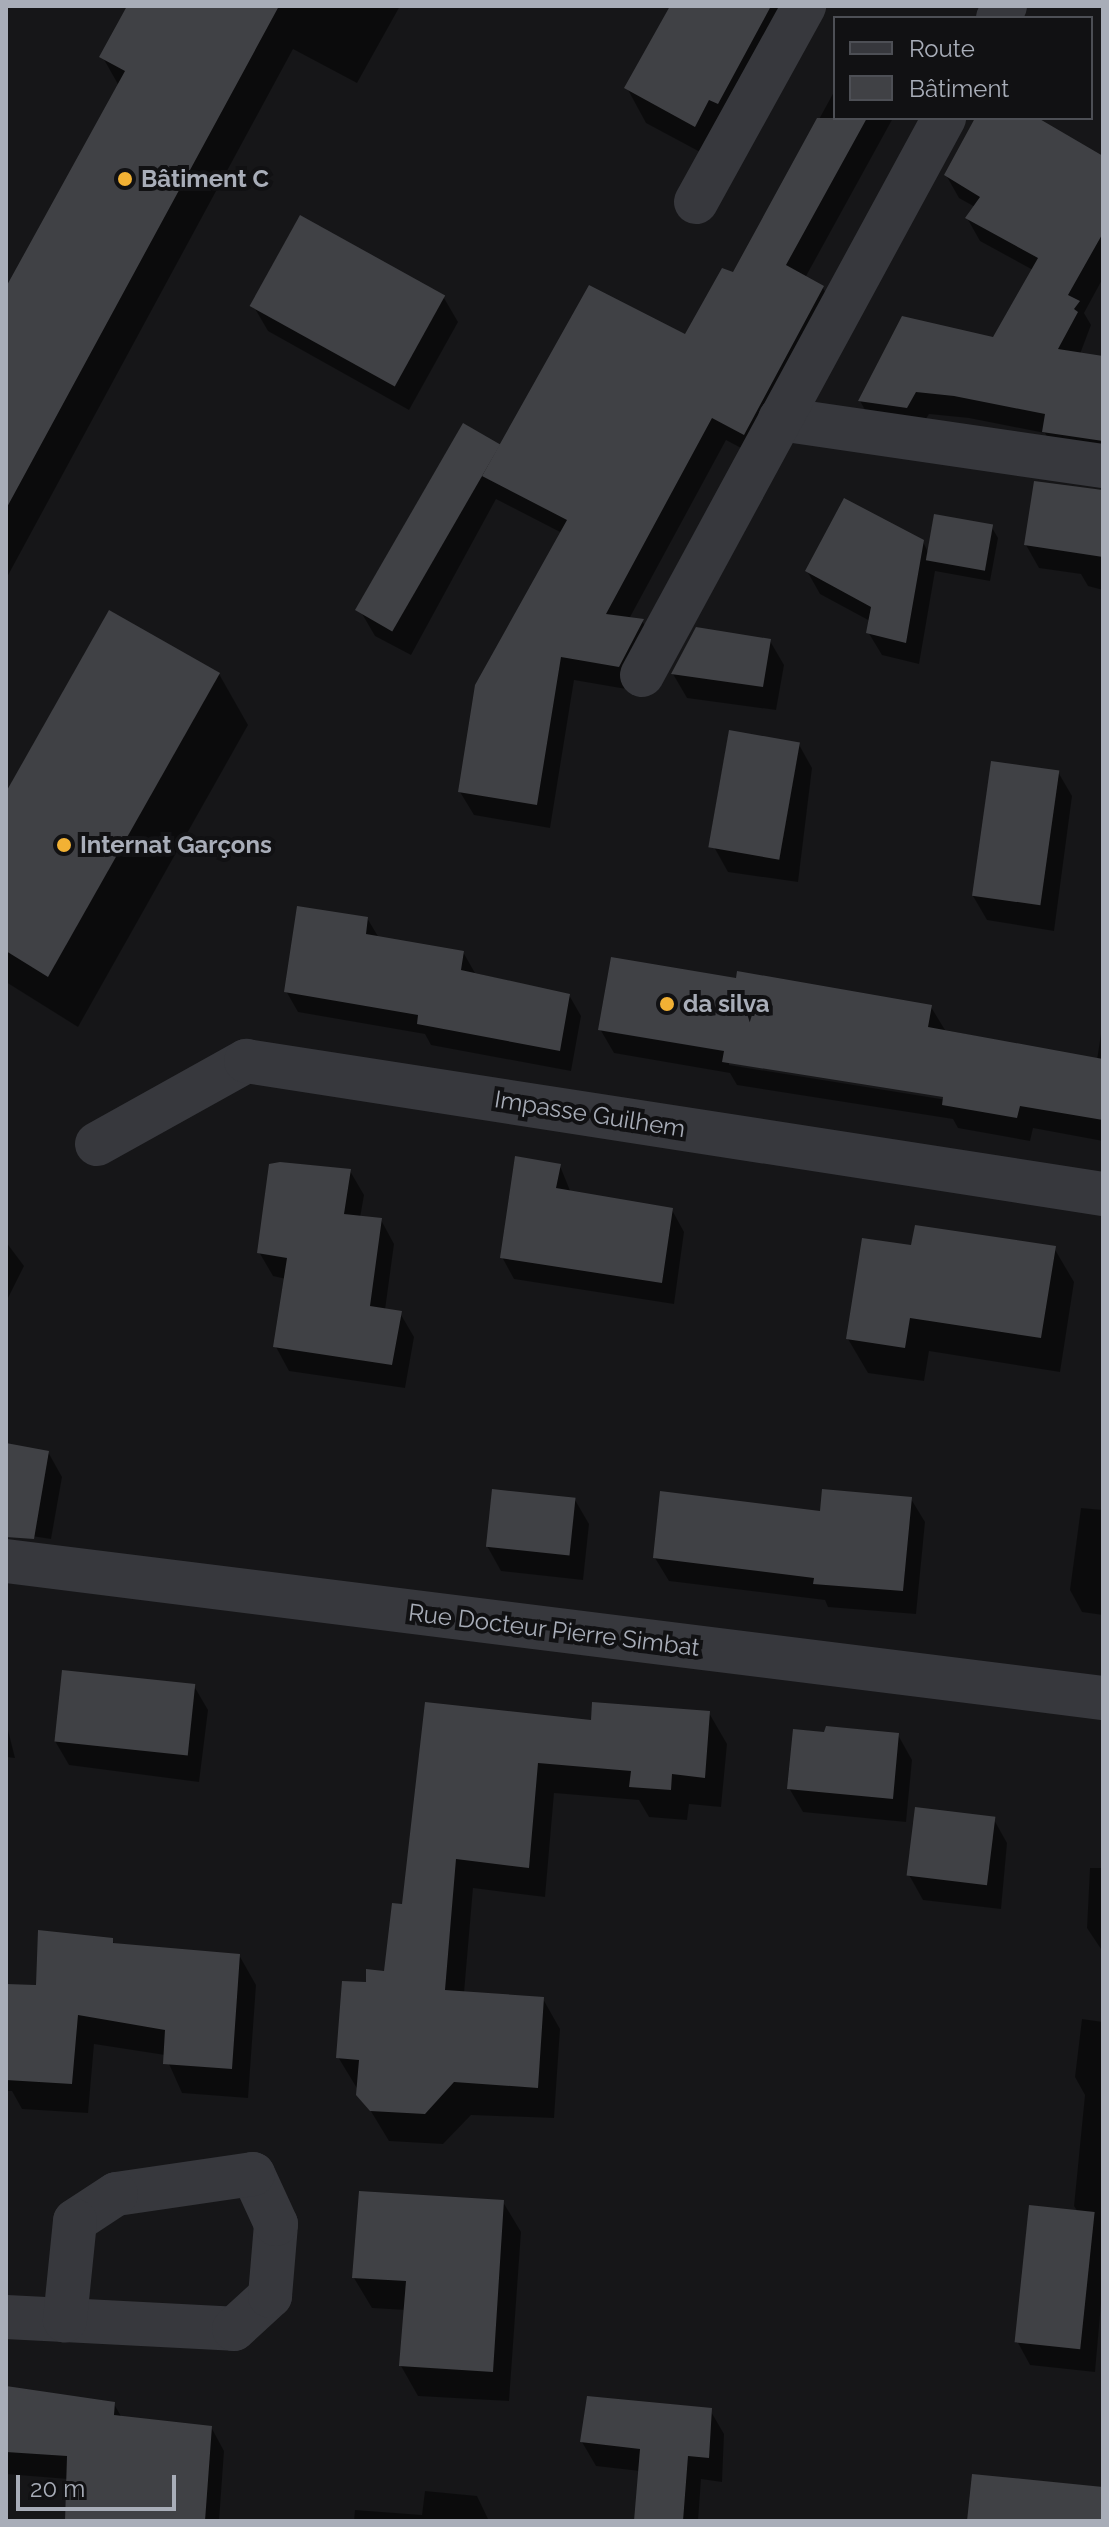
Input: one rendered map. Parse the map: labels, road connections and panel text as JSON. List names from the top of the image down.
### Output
{
  "streets": {
    "street": ["Impasse Guilhem", "Rue Docteur Pierre Simbat"]
  },
  "places": ["Bâtiment C", "Internat Garçons", "da silva"],
  "legend": ["Route", "Bâtiment"],
  "scale_bar": "20 m"
}
